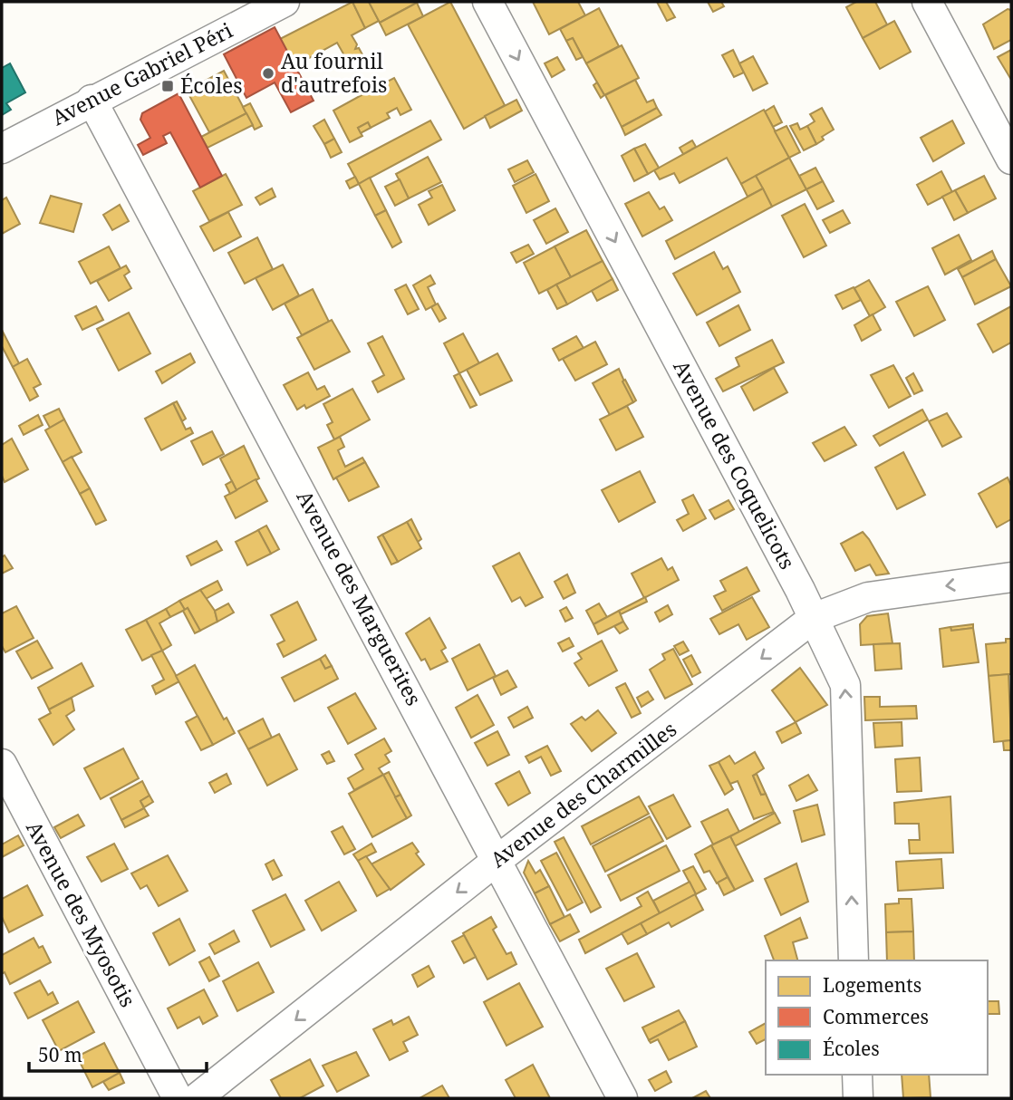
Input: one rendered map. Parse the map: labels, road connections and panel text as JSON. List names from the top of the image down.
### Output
{
  "streets": {
    "street": [
      "Avenue Gabriel Péri",
      "Avenue des Coquelicots",
      "Avenue des Marguerites",
      "Avenue des Charmilles",
      "Avenue des Myosotis"
    ]
  },
  "crossings": [
    ["Avenue Gabriel Péri", "Avenue des Marguerites"],
    ["Avenue des Coquelicots", "Avenue des Charmilles"],
    ["Avenue des Marguerites", "Avenue des Charmilles"]
  ],
  "one_way": ["Avenue des Charmilles"],
  "places": {
    "other": ["Au fournil d'autrefois"],
    "transit": ["Écoles"]
  },
  "legend": ["Logements", "Commerces", "Écoles"],
  "scale_bar": "50 m"
}
